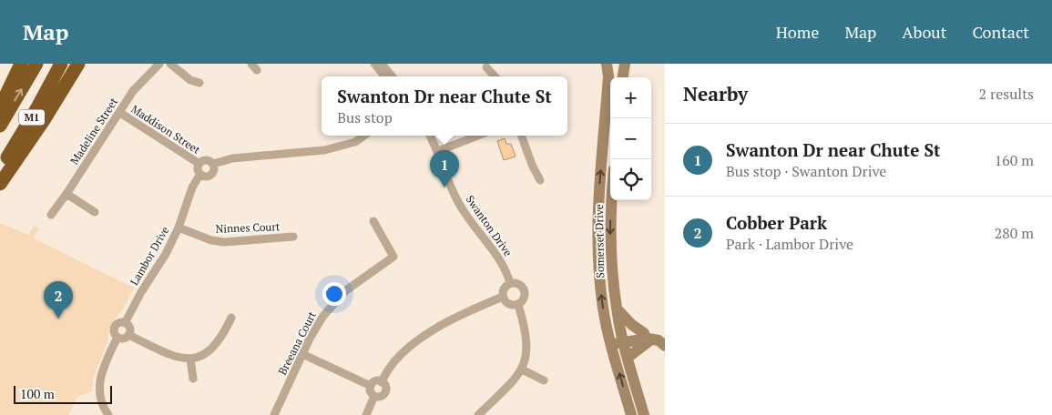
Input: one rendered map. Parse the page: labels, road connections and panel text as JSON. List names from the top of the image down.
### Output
{
  "streets": {
    "highway": ["M1"],
    "main road": ["Somerset Drive"],
    "street": [
      "Maddison Street",
      "Madeline Street",
      "Swanton Drive",
      "Ninnes Court",
      "Lambor Drive",
      "Breeana Court"
    ]
  },
  "crossings": [
    ["Maddison Street", "Madeline Street"],
    ["Maddison Street", "Lambor Drive"],
    ["Ninnes Court", "Lambor Drive"]
  ],
  "scale_bar": "100 m",
  "page": {
    "header": "Map",
    "nav": [
      "Home",
      "Map",
      "About",
      "Contact"
    ],
    "heading": ["Nearby", "2 results"],
    "popup": ["Swanton Dr near Chute St", "Bus stop"],
    "map_buttons": ["+", "−"],
    "list": [
      {
        "mark": "1",
        "name": "Swanton Dr near Chute St",
        "note": "Bus stop · Swanton Drive",
        "value": "160 m"
      },
      {
        "mark": "2",
        "name": "Cobber Park",
        "note": "Park · Lambor Drive",
        "value": "280 m"
      }
    ],
    "pins": ["1", "2"],
    "scale": "100 m"
  }
}
